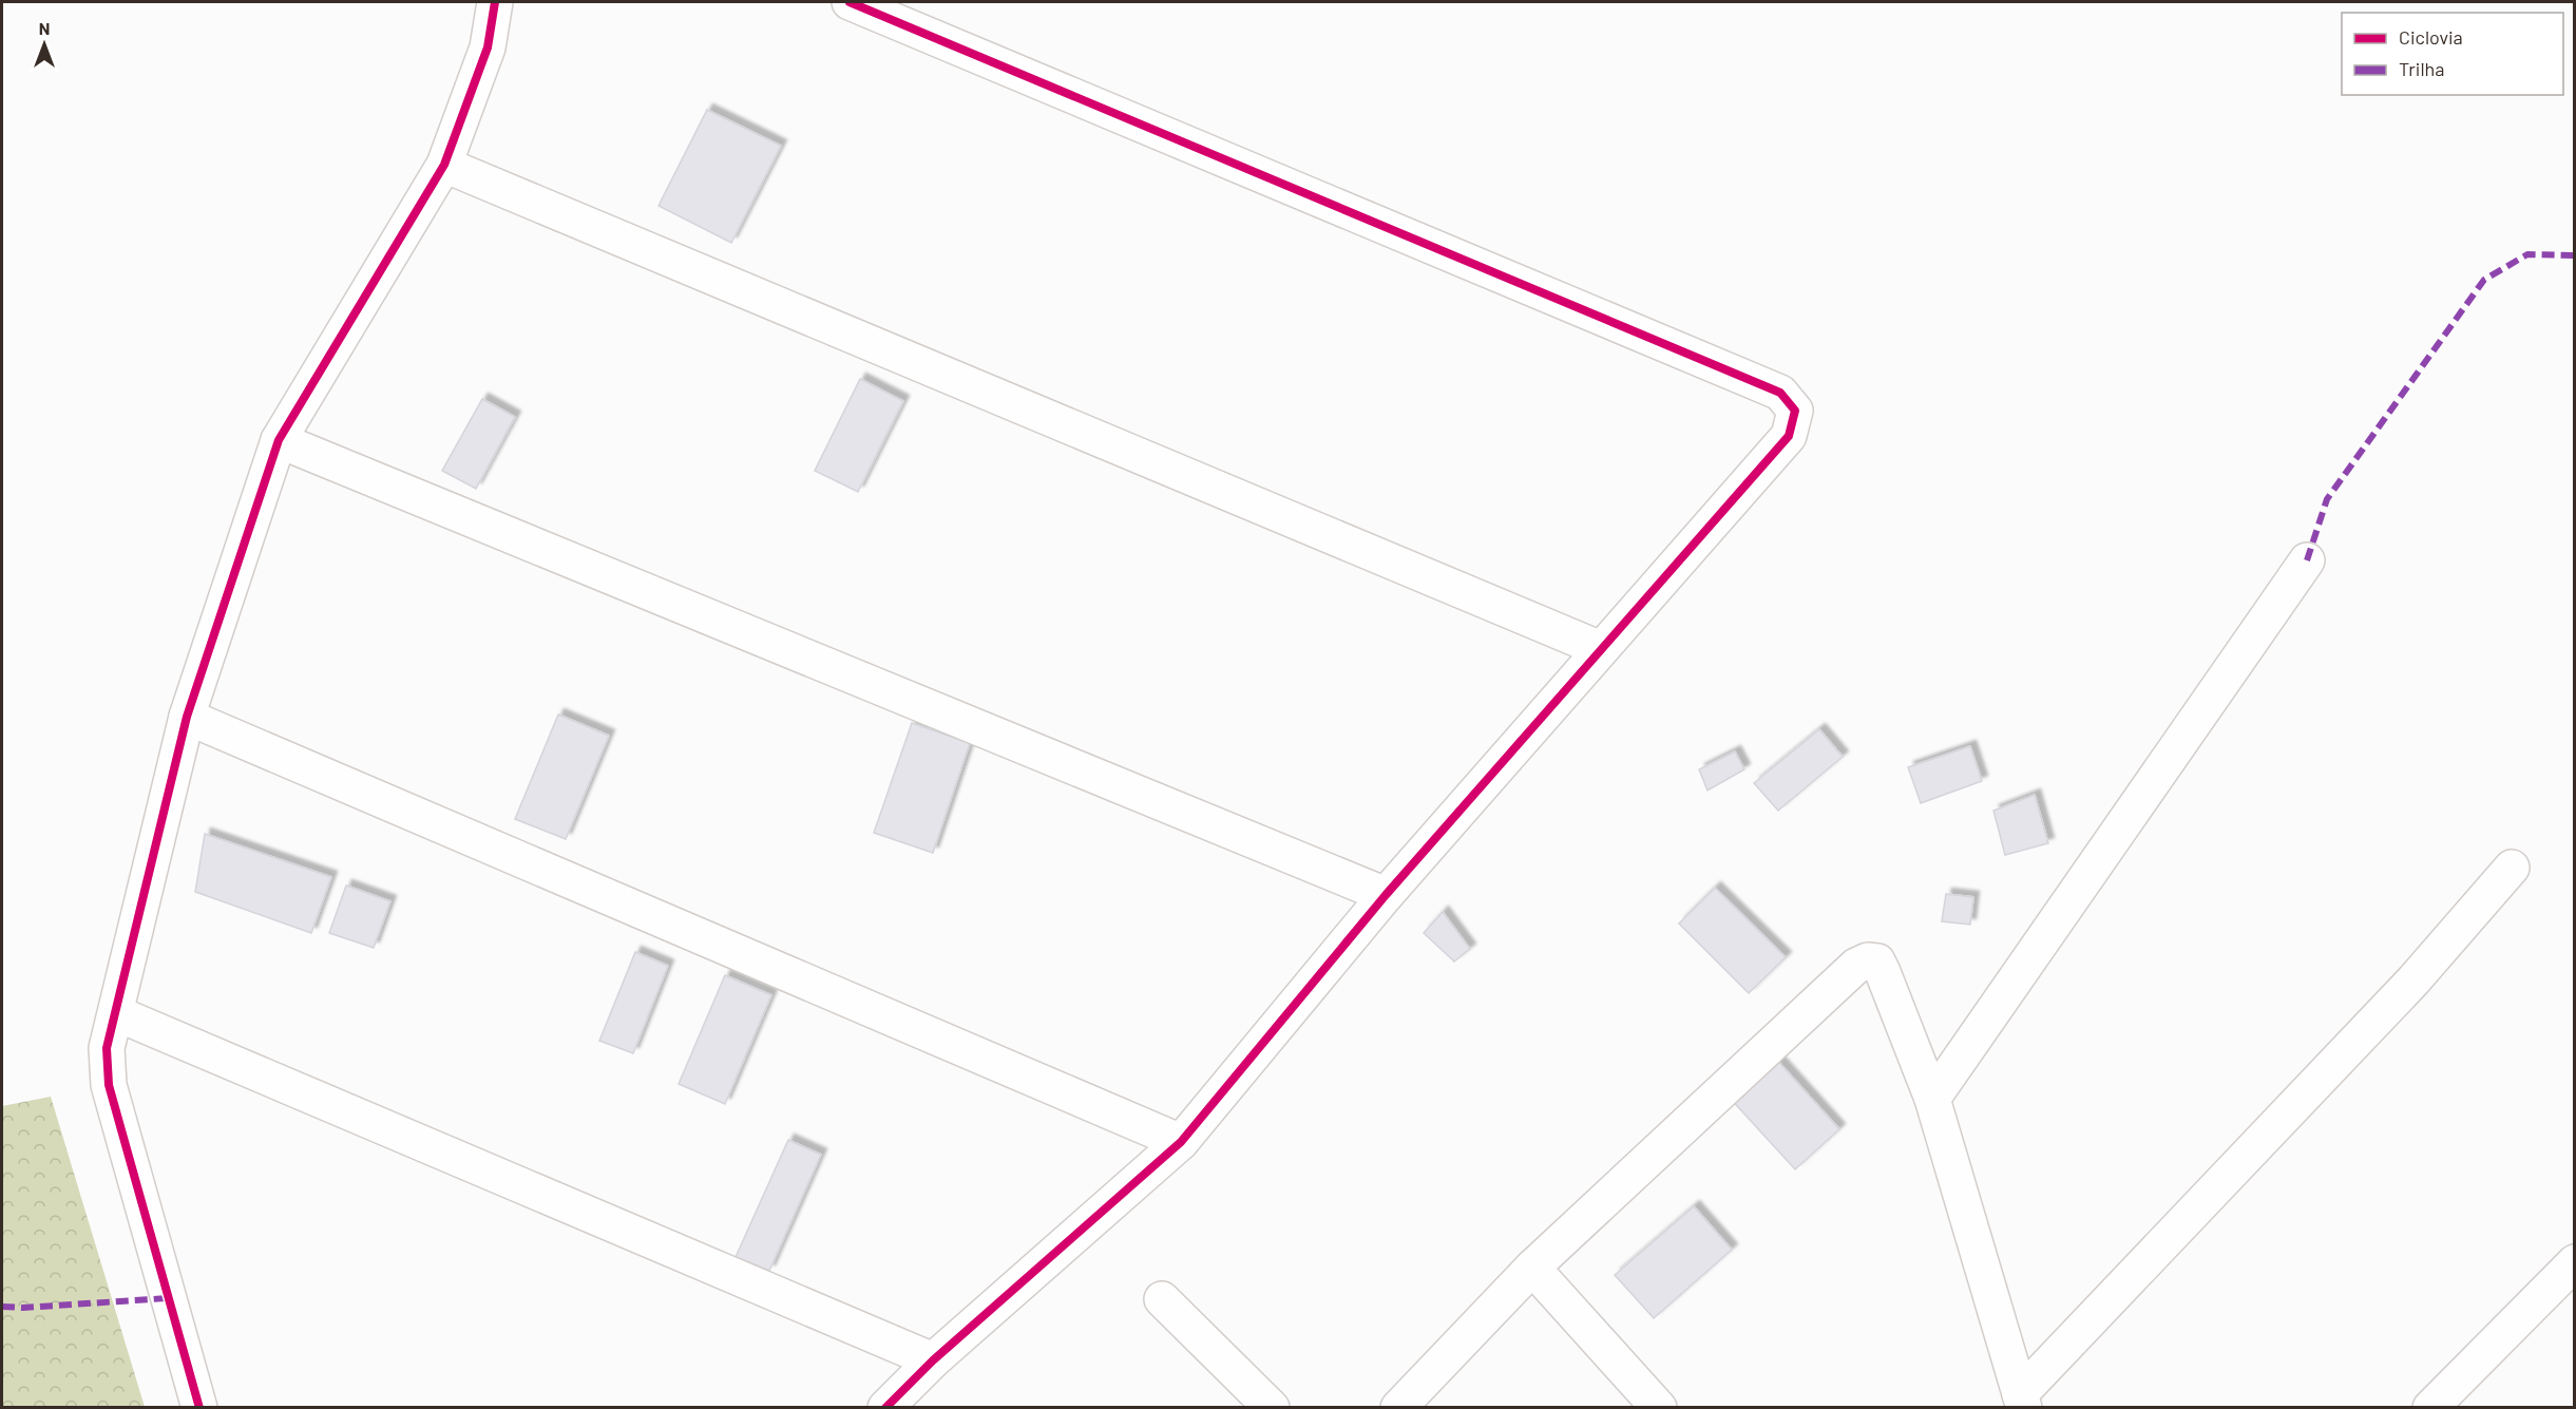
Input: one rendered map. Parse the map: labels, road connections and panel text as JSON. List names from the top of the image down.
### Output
{
  "legend": ["Ciclovia", "Trilha"],
  "north": "top"
}
